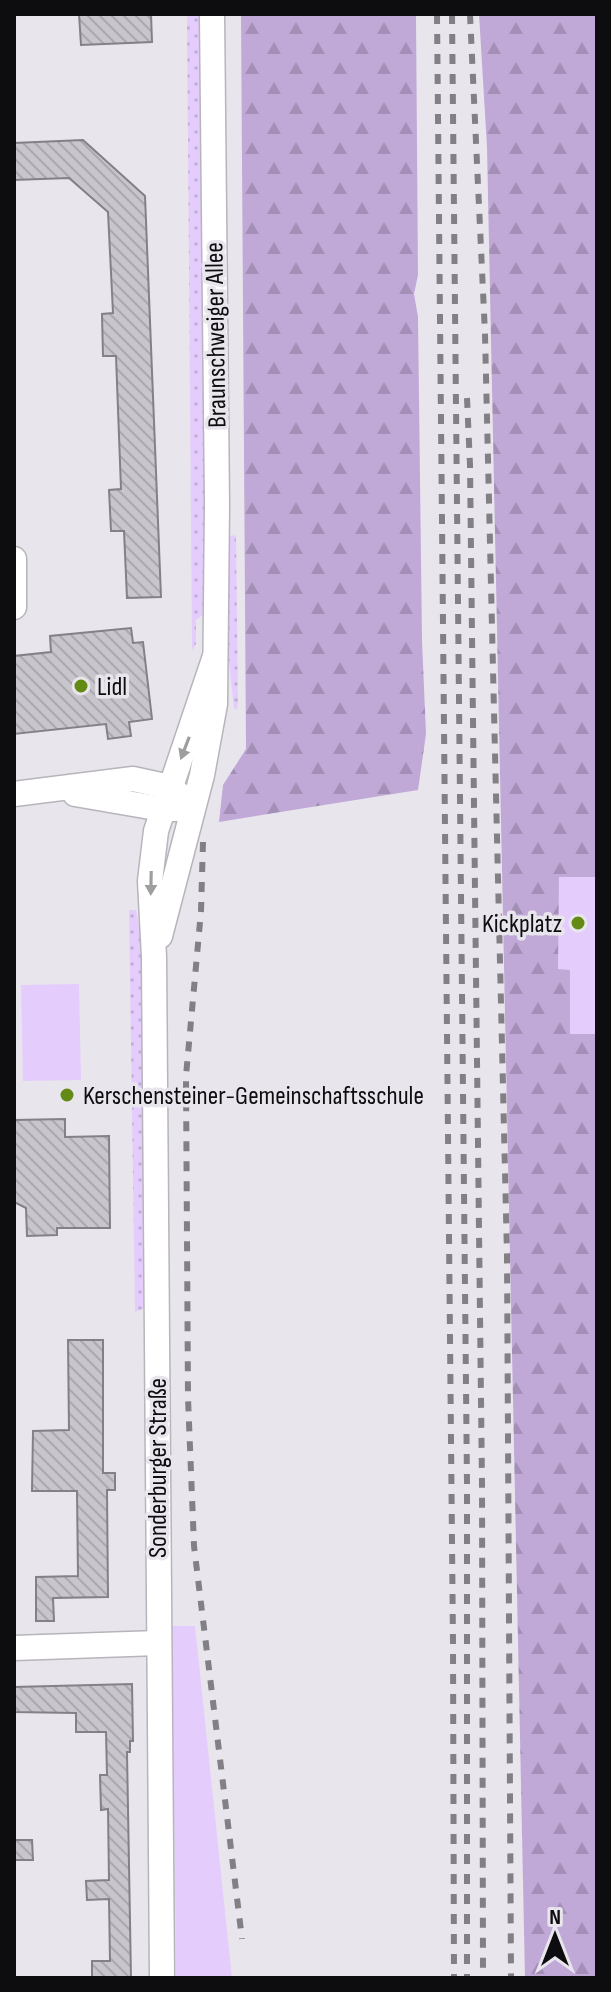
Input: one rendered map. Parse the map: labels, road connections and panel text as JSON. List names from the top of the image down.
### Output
{
  "streets": {
    "street": ["Braunschweiger Allee", "Sonderburger Straße"]
  },
  "crossings": [
    ["Braunschweiger Allee", "Sonderburger Straße"]
  ],
  "places": ["Lidl", "Kickplatz", "Kerschensteiner-Gemeinschaftsschule"],
  "north": "top"
}
